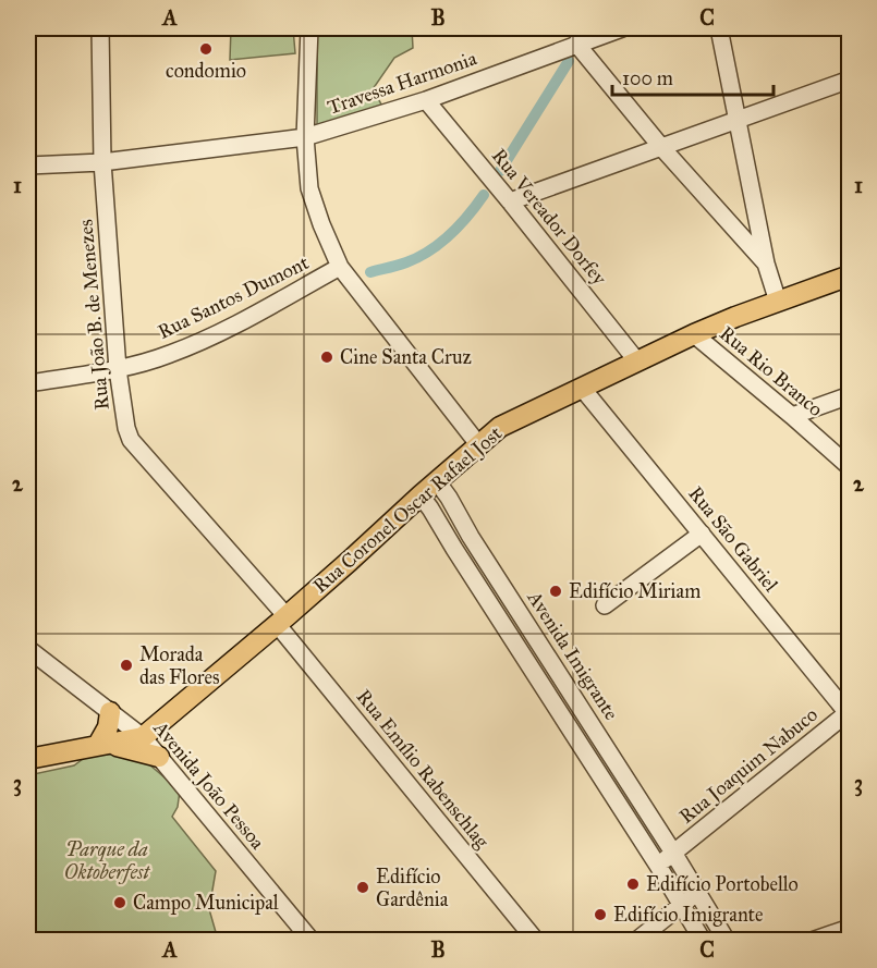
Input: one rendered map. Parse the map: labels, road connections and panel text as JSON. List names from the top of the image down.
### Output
{
  "streets": {
    "main road": ["Rua Coronel Oscar Rafael Jost"],
    "street": [
      "Travessa Harmonia",
      "Rua Vereador Dorfey",
      "Rua Santos Dumont",
      "Rua João B. de Menezes",
      "Rua Rio Branco",
      "Rua São Gabriel",
      "Avenida Imigrante",
      "Rua Joaquim Nabuco",
      "Rua Emílio Rabenschlag",
      "Avenida João Pessoa"
    ]
  },
  "crossings": [
    ["Travessa Harmonia", "Rua Vereador Dorfey"],
    ["Travessa Harmonia", "Rua João B. de Menezes"],
    ["Rua Vereador Dorfey", "Rua Coronel Oscar Rafael Jost"],
    ["Rua Santos Dumont", "Rua João B. de Menezes"],
    ["Rua João B. de Menezes", "Rua Coronel Oscar Rafael Jost"],
    ["Rua João B. de Menezes", "Rua Emílio Rabenschlag"],
    ["Rua Rio Branco", "Rua Coronel Oscar Rafael Jost"],
    ["Rua Coronel Oscar Rafael Jost", "Rua São Gabriel"],
    ["Rua Coronel Oscar Rafael Jost", "Avenida Imigrante"],
    ["Rua Coronel Oscar Rafael Jost", "Rua Emílio Rabenschlag"],
    ["Rua Coronel Oscar Rafael Jost", "Avenida João Pessoa"],
    ["Rua São Gabriel", "Rua Joaquim Nabuco"],
    ["Avenida Imigrante", "Rua Joaquim Nabuco"]
  ],
  "parks": ["Parque da Oktoberfest"],
  "places": [
    "condomio",
    "Cine Santa Cruz",
    "Edifício Miriam",
    "Morada das Flores",
    "Edifício Portobello",
    "Edifício Gardênia",
    "Campo Municipal",
    "Edifício Imigrante"
  ],
  "scale_bar": "100 m",
  "grid": {
    "columns": ["A", "B", "C"],
    "rows": ["1", "2", "3"]
  }
}
